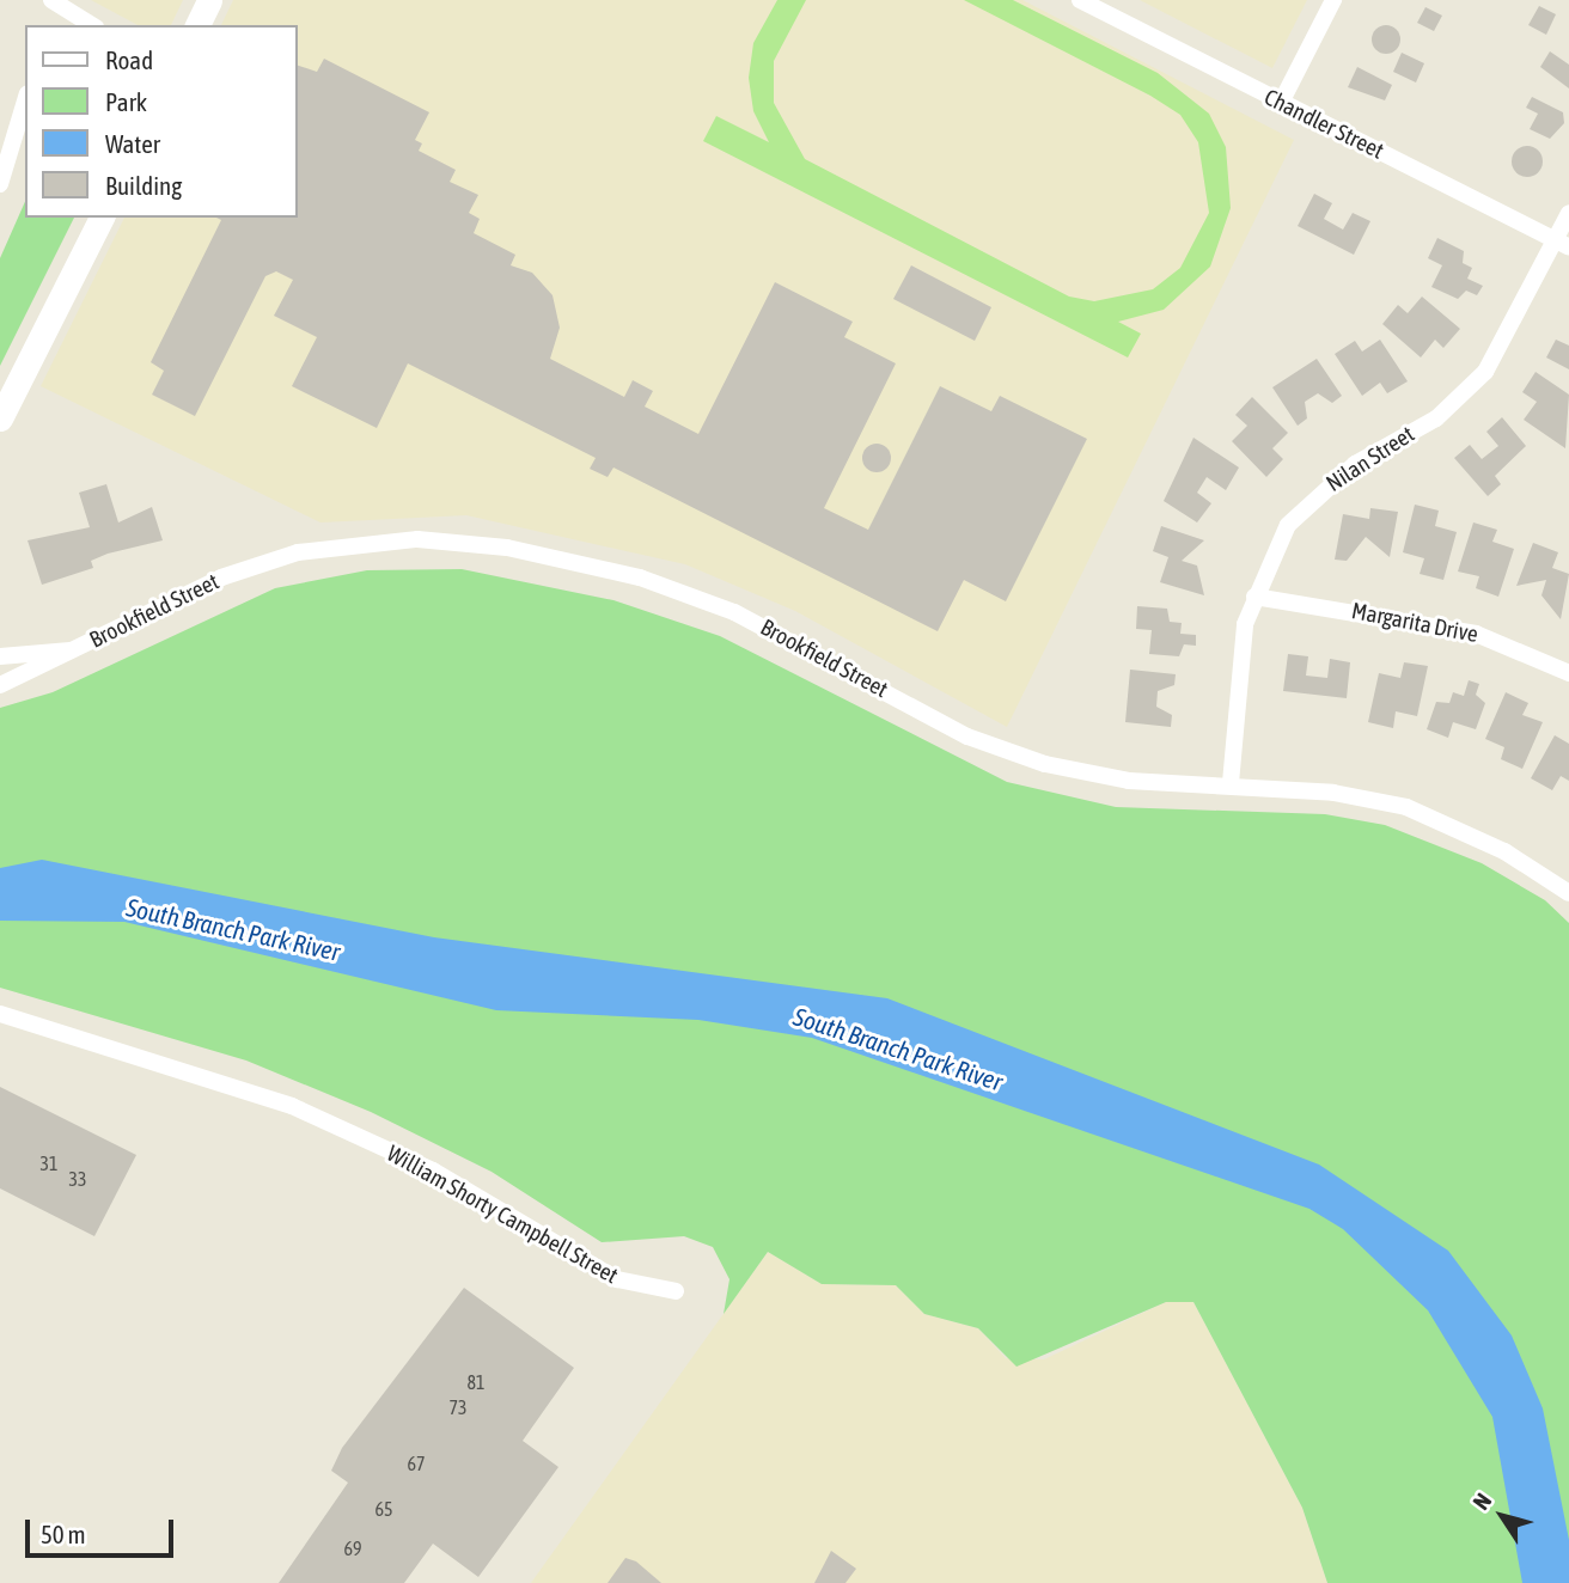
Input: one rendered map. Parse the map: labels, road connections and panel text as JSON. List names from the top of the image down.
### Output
{
  "streets": {
    "street": [
      "Chandler Street",
      "Nilan Street",
      "Brookfield Street",
      "Margarita Drive",
      "William Shorty Campbell Street"
    ]
  },
  "crossings": [
    ["Chandler Street", "Nilan Street"],
    ["Nilan Street", "Brookfield Street"],
    ["Nilan Street", "Margarita Drive"]
  ],
  "water": ["South Branch Park River"],
  "house_numbers": [
    "31",
    "33",
    "81",
    "73",
    "67",
    "65",
    "69"
  ],
  "legend": [
    "Road",
    "Park",
    "Water",
    "Building"
  ],
  "scale_bar": "50 m",
  "north": "top left"
}
